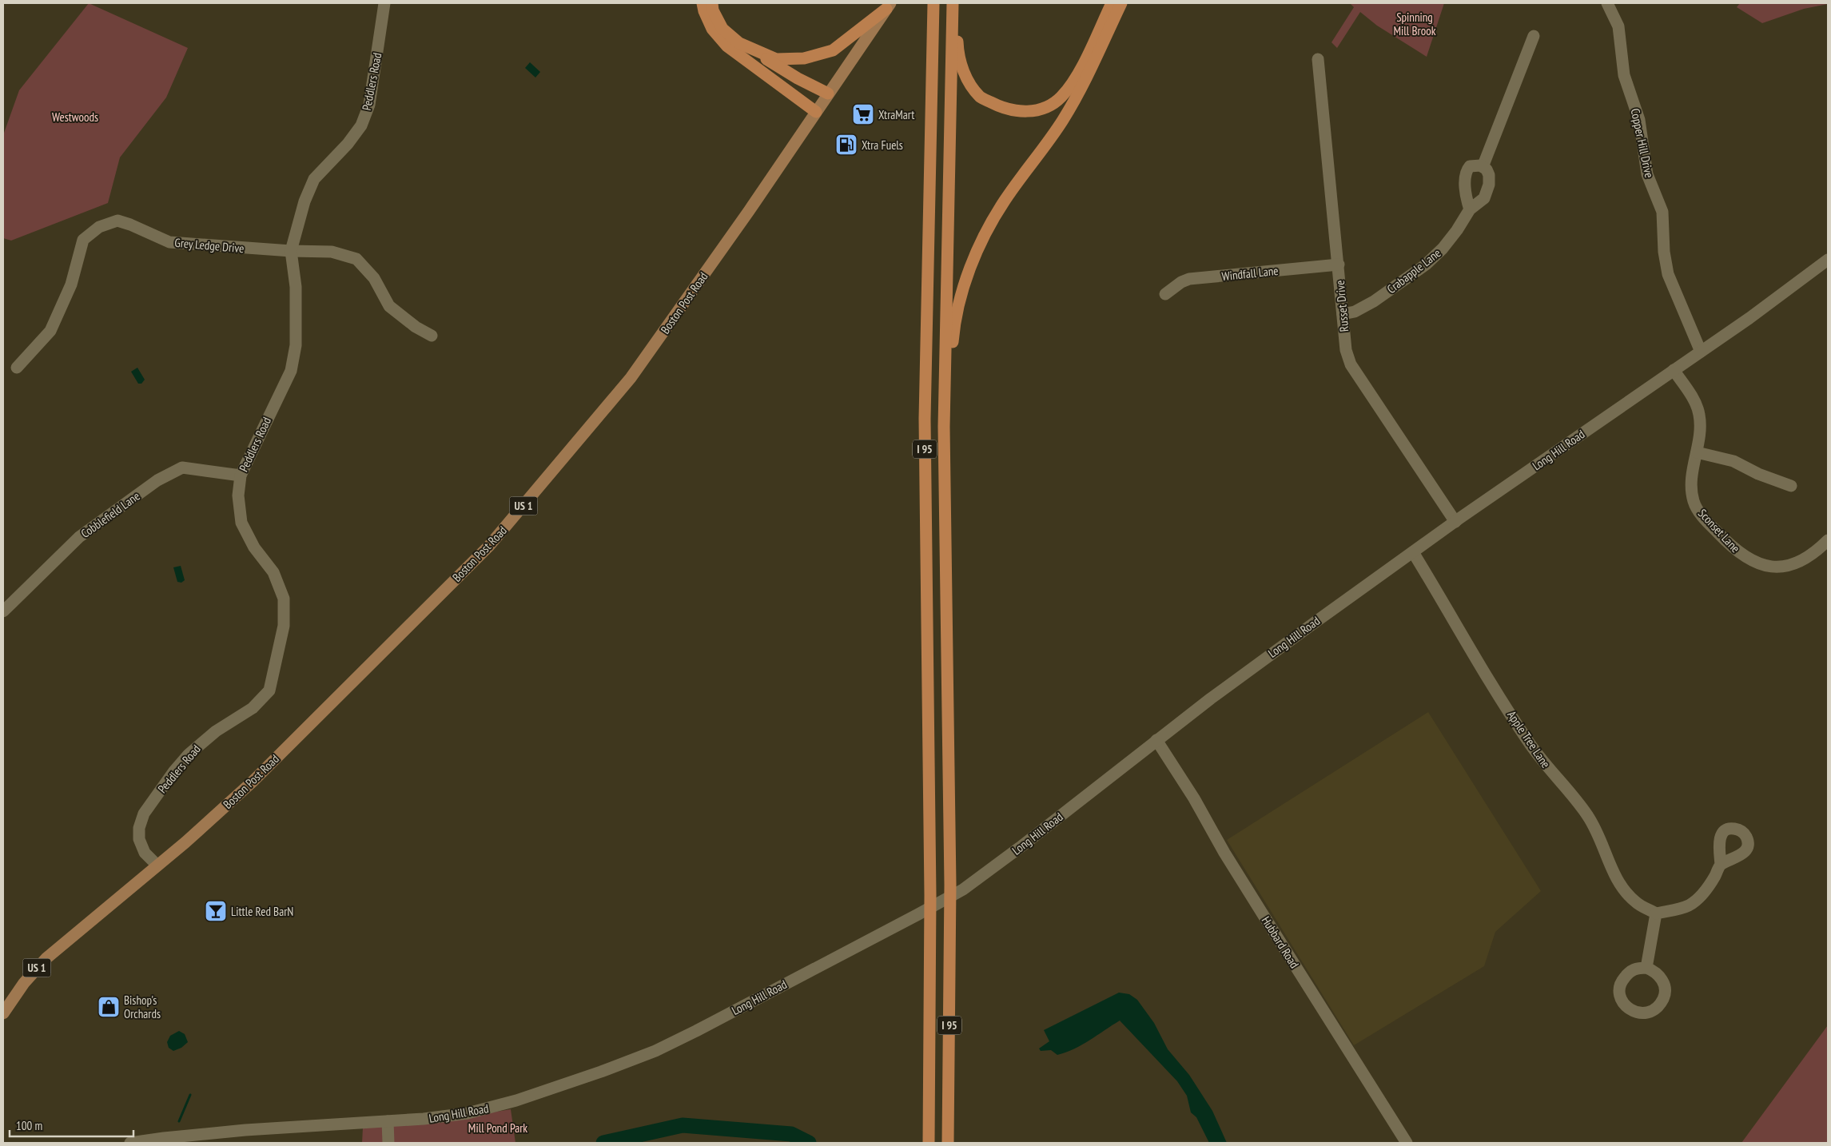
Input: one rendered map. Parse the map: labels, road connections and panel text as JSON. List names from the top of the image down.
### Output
{
  "streets": {
    "highway": ["I 95"],
    "main road": ["Boston Post Road", "US 1"],
    "street": [
      "Peddlers Road",
      "Copper Hill Drive",
      "Grey Ledge Drive",
      "Crabapple Lane",
      "Windfall Lane",
      "Russet Drive",
      "Long Hill Road",
      "Cobblefield Lane",
      "Sconset Lane",
      "Apple Tree Lane",
      "Hubbard Road"
    ]
  },
  "crossings": [
    ["Peddlers Road", "Grey Ledge Drive"],
    ["Peddlers Road", "Boston Post Road"],
    ["Peddlers Road", "Cobblefield Lane"],
    ["Copper Hill Drive", "Long Hill Road"],
    ["Crabapple Lane", "Russet Drive"],
    ["Windfall Lane", "Russet Drive"],
    ["Russet Drive", "Long Hill Road"],
    ["Long Hill Road", "Sconset Lane"],
    ["Long Hill Road", "Apple Tree Lane"],
    ["Long Hill Road", "Hubbard Road"]
  ],
  "parks": ["Spinning Mill Brook", "Westwoods", "Mill Pond Park"],
  "places": {
    "supermarket": ["XtraMart"],
    "fuel station": ["Xtra Fuels"],
    "bar": ["Little Red BarN"],
    "shop": ["Bishop's Orchards"]
  },
  "scale_bar": "100 m"
}
